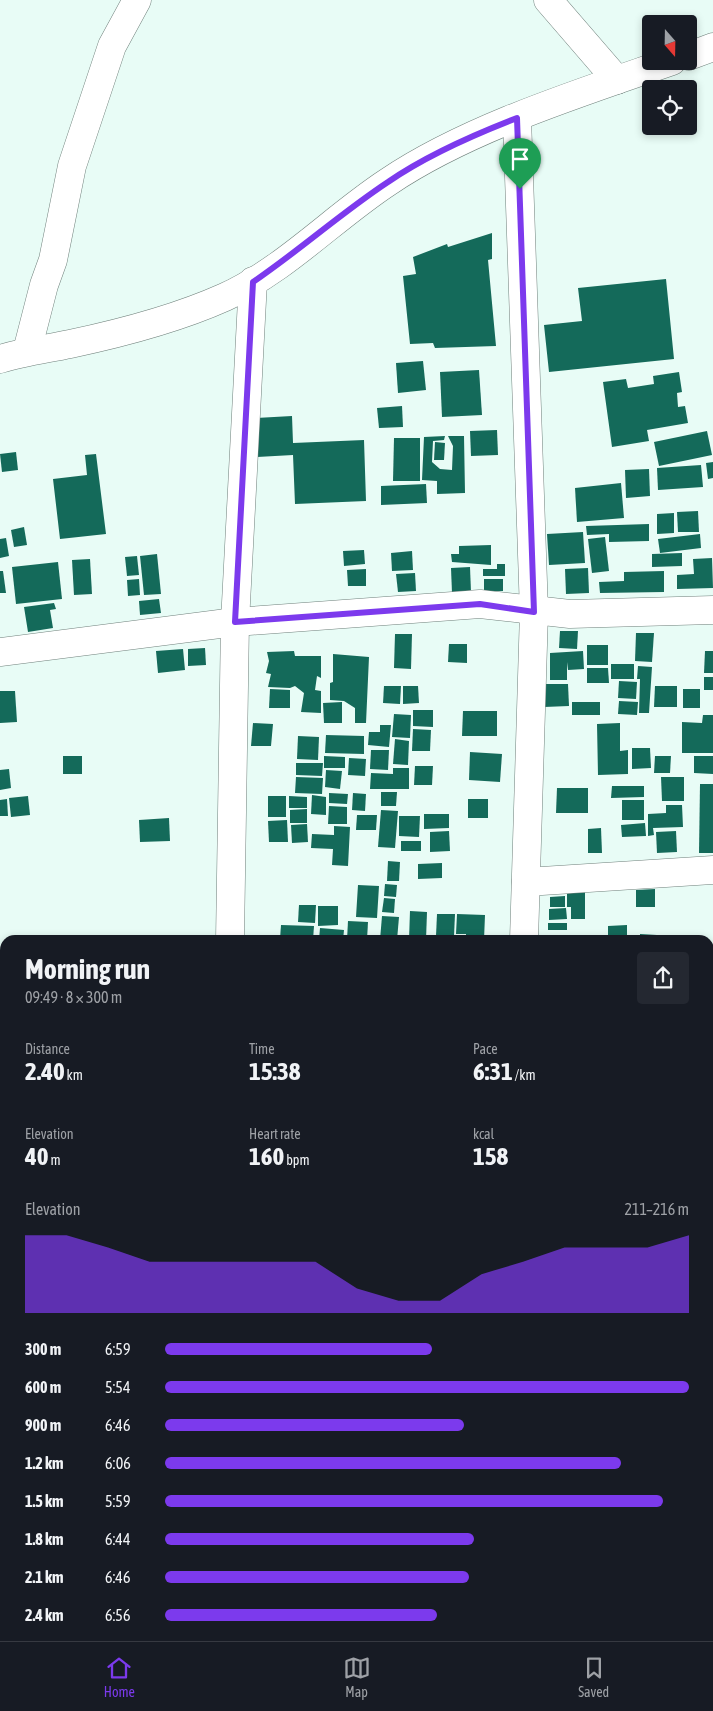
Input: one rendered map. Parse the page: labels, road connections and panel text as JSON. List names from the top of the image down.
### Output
{
  "north": "bottom",
  "page": {
    "heading": ["Morning run", "09:49 · 8 × 300 m"],
    "stats": [
      ["Distance", "2.40 km"],
      ["Time", "15:38"],
      ["Pace", "6:31 /km"],
      ["Elevation", "40 m"],
      ["Heart rate", "160 bpm"],
      ["kcal", "158"]
    ],
    "chart": ["Elevation", "211–216 m"],
    "list": [
      {
        "name": "300 m",
        "note": "6:59"
      },
      {
        "name": "600 m",
        "note": "5:54"
      },
      {
        "name": "900 m",
        "note": "6:46"
      },
      {
        "name": "1.2 km",
        "note": "6:06"
      },
      {
        "name": "1.5 km",
        "note": "5:59"
      },
      {
        "name": "1.8 km",
        "note": "6:44"
      },
      {
        "name": "2.1 km",
        "note": "6:46"
      },
      {
        "name": "2.4 km",
        "note": "6:56"
      }
    ],
    "tabs": ["Home", "Map", "Saved"]
  }
}
